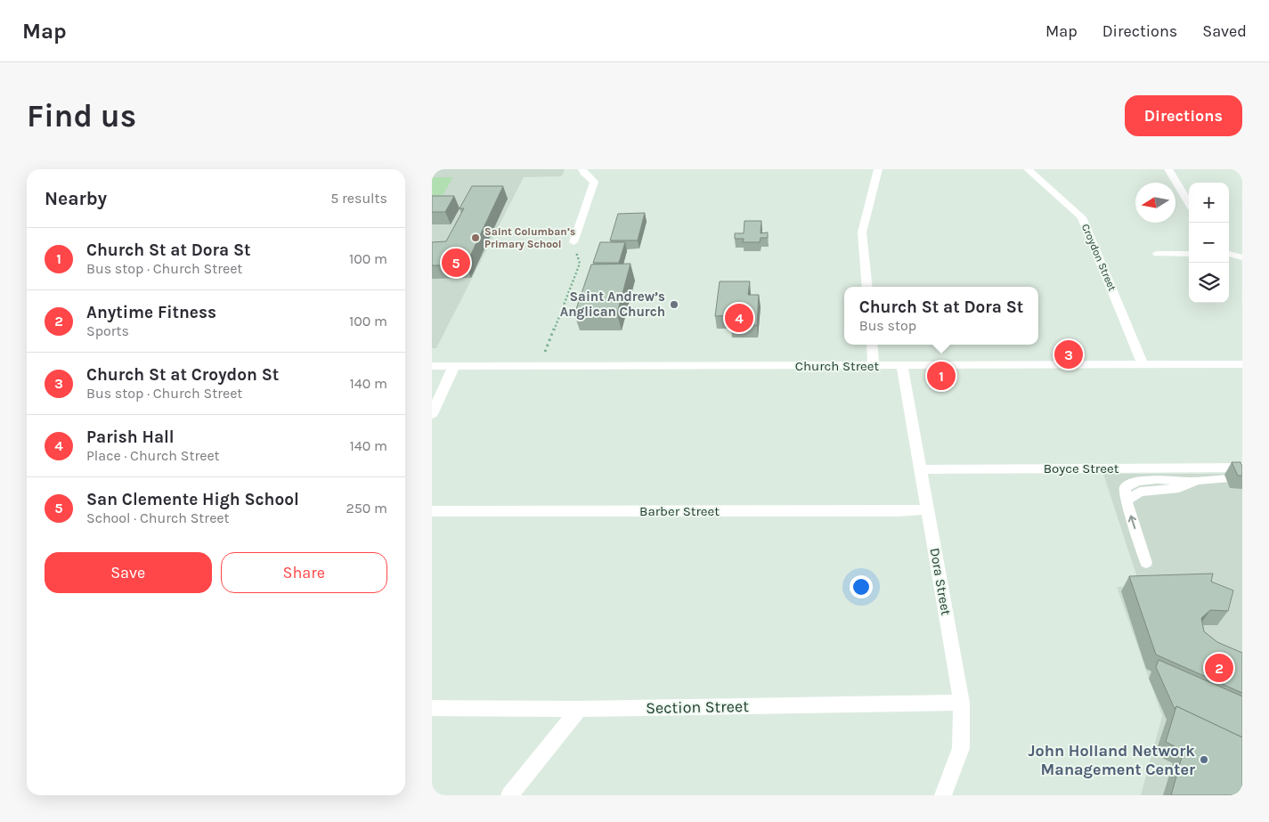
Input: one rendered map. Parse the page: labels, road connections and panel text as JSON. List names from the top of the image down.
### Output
{
  "streets": {
    "street": [
      "Croydon Street",
      "Church Street",
      "Barber Street",
      "Dora Street",
      "Section Street"
    ],
    "lane": ["Boyce Street"]
  },
  "crossings": [
    ["Croydon Street", "Church Street"],
    ["Church Street", "Dora Street"],
    ["Boyce Street", "Dora Street"],
    ["Barber Street", "Dora Street"],
    ["Dora Street", "Section Street"]
  ],
  "places": ["Saint Columban’s Primary School", "Saint Andrew’s Anglican Church", "John Holland Network Management Center"],
  "north": "left",
  "page": {
    "header": "Map",
    "nav": ["Map", "Directions", "Saved"],
    "buttons": [
      "Directions",
      ["Save", "Share"]
    ],
    "title": "Find us",
    "heading": ["Nearby", "5 results"],
    "map_buttons": ["+", "−"],
    "list": [
      {
        "mark": "1",
        "name": "Church St at Dora St",
        "note": "Bus stop · Church Street",
        "value": "100 m"
      },
      {
        "mark": "2",
        "name": "Anytime Fitness",
        "note": "Sports",
        "value": "100 m"
      },
      {
        "mark": "3",
        "name": "Church St at Croydon St",
        "note": "Bus stop · Church Street",
        "value": "140 m"
      },
      {
        "mark": "4",
        "name": "Parish Hall",
        "note": "Place · Church Street",
        "value": "140 m"
      },
      {
        "mark": "5",
        "name": "San Clemente High School",
        "note": "School · Church Street",
        "value": "250 m"
      }
    ],
    "pins": [
      "5",
      "4",
      "3",
      "1",
      "2"
    ],
    "popup": ["Church St at Dora St", "Bus stop"]
  }
}
